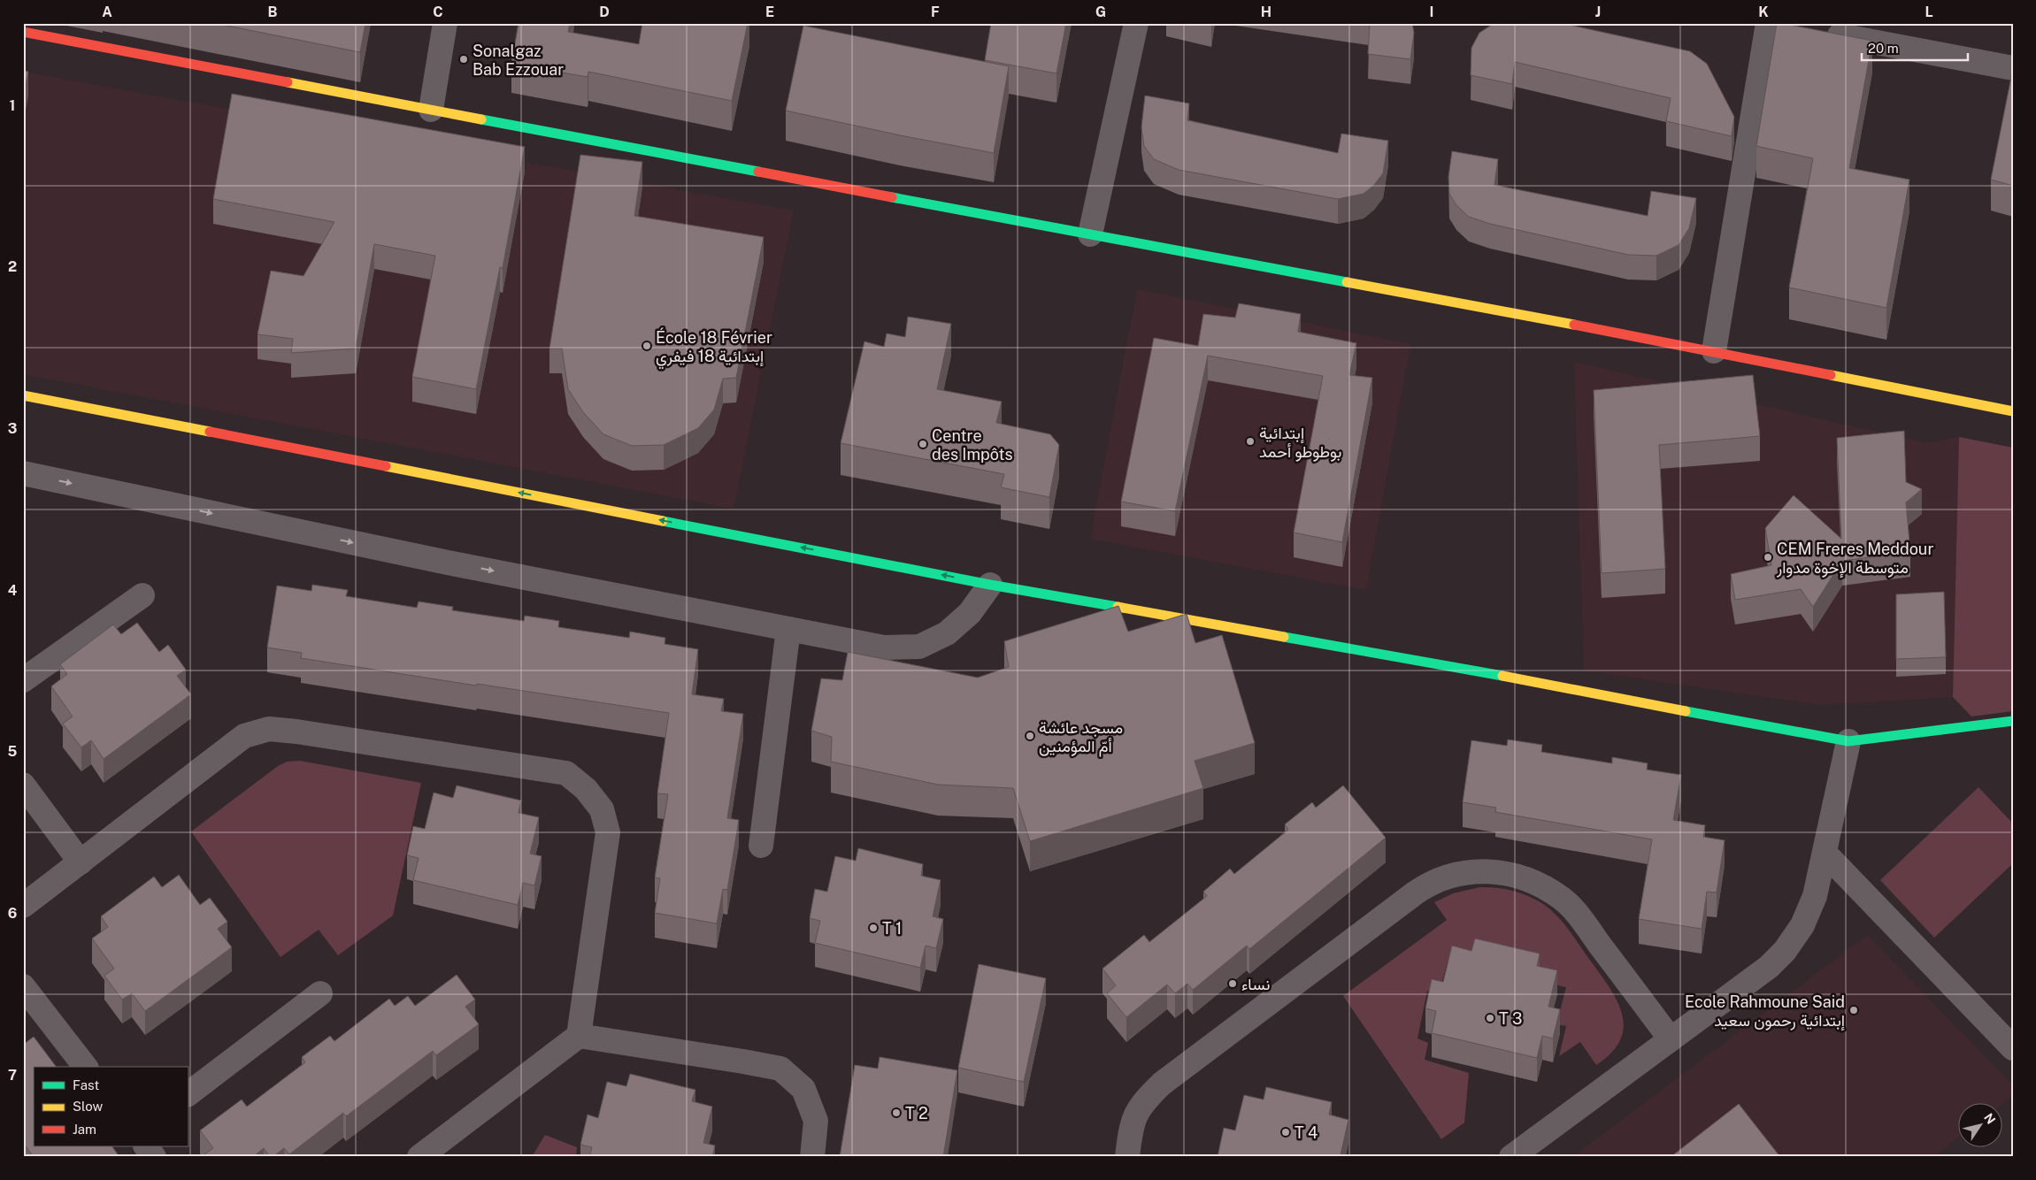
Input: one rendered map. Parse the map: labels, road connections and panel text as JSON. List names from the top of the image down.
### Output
{
  "places": [
    "Sonalgaz Bab Ezzouar",
    "École 18 Février إبتدائية 18 فيفري",
    "إبتدائية بوطوطو أحمد",
    "Centre des Impôts",
    "CEM Freres Meddour متوسطة الإخوة مدوار",
    "مسجد عائشة أمّ المؤمنين",
    "T 1",
    "نساء",
    "Ecole Rahmoune Said إبتدائية رحمون سعيد",
    "T 3",
    "T 2",
    "T 4"
  ],
  "legend": ["Fast", "Slow", "Jam"],
  "scale_bar": "20 m",
  "north": "top right",
  "grid": {
    "columns": [
      "A",
      "B",
      "C",
      "D",
      "E",
      "F",
      "G",
      "H",
      "I",
      "J",
      "K",
      "L"
    ],
    "rows": [
      "1",
      "2",
      "3",
      "4",
      "5",
      "6",
      "7"
    ]
  }
}
